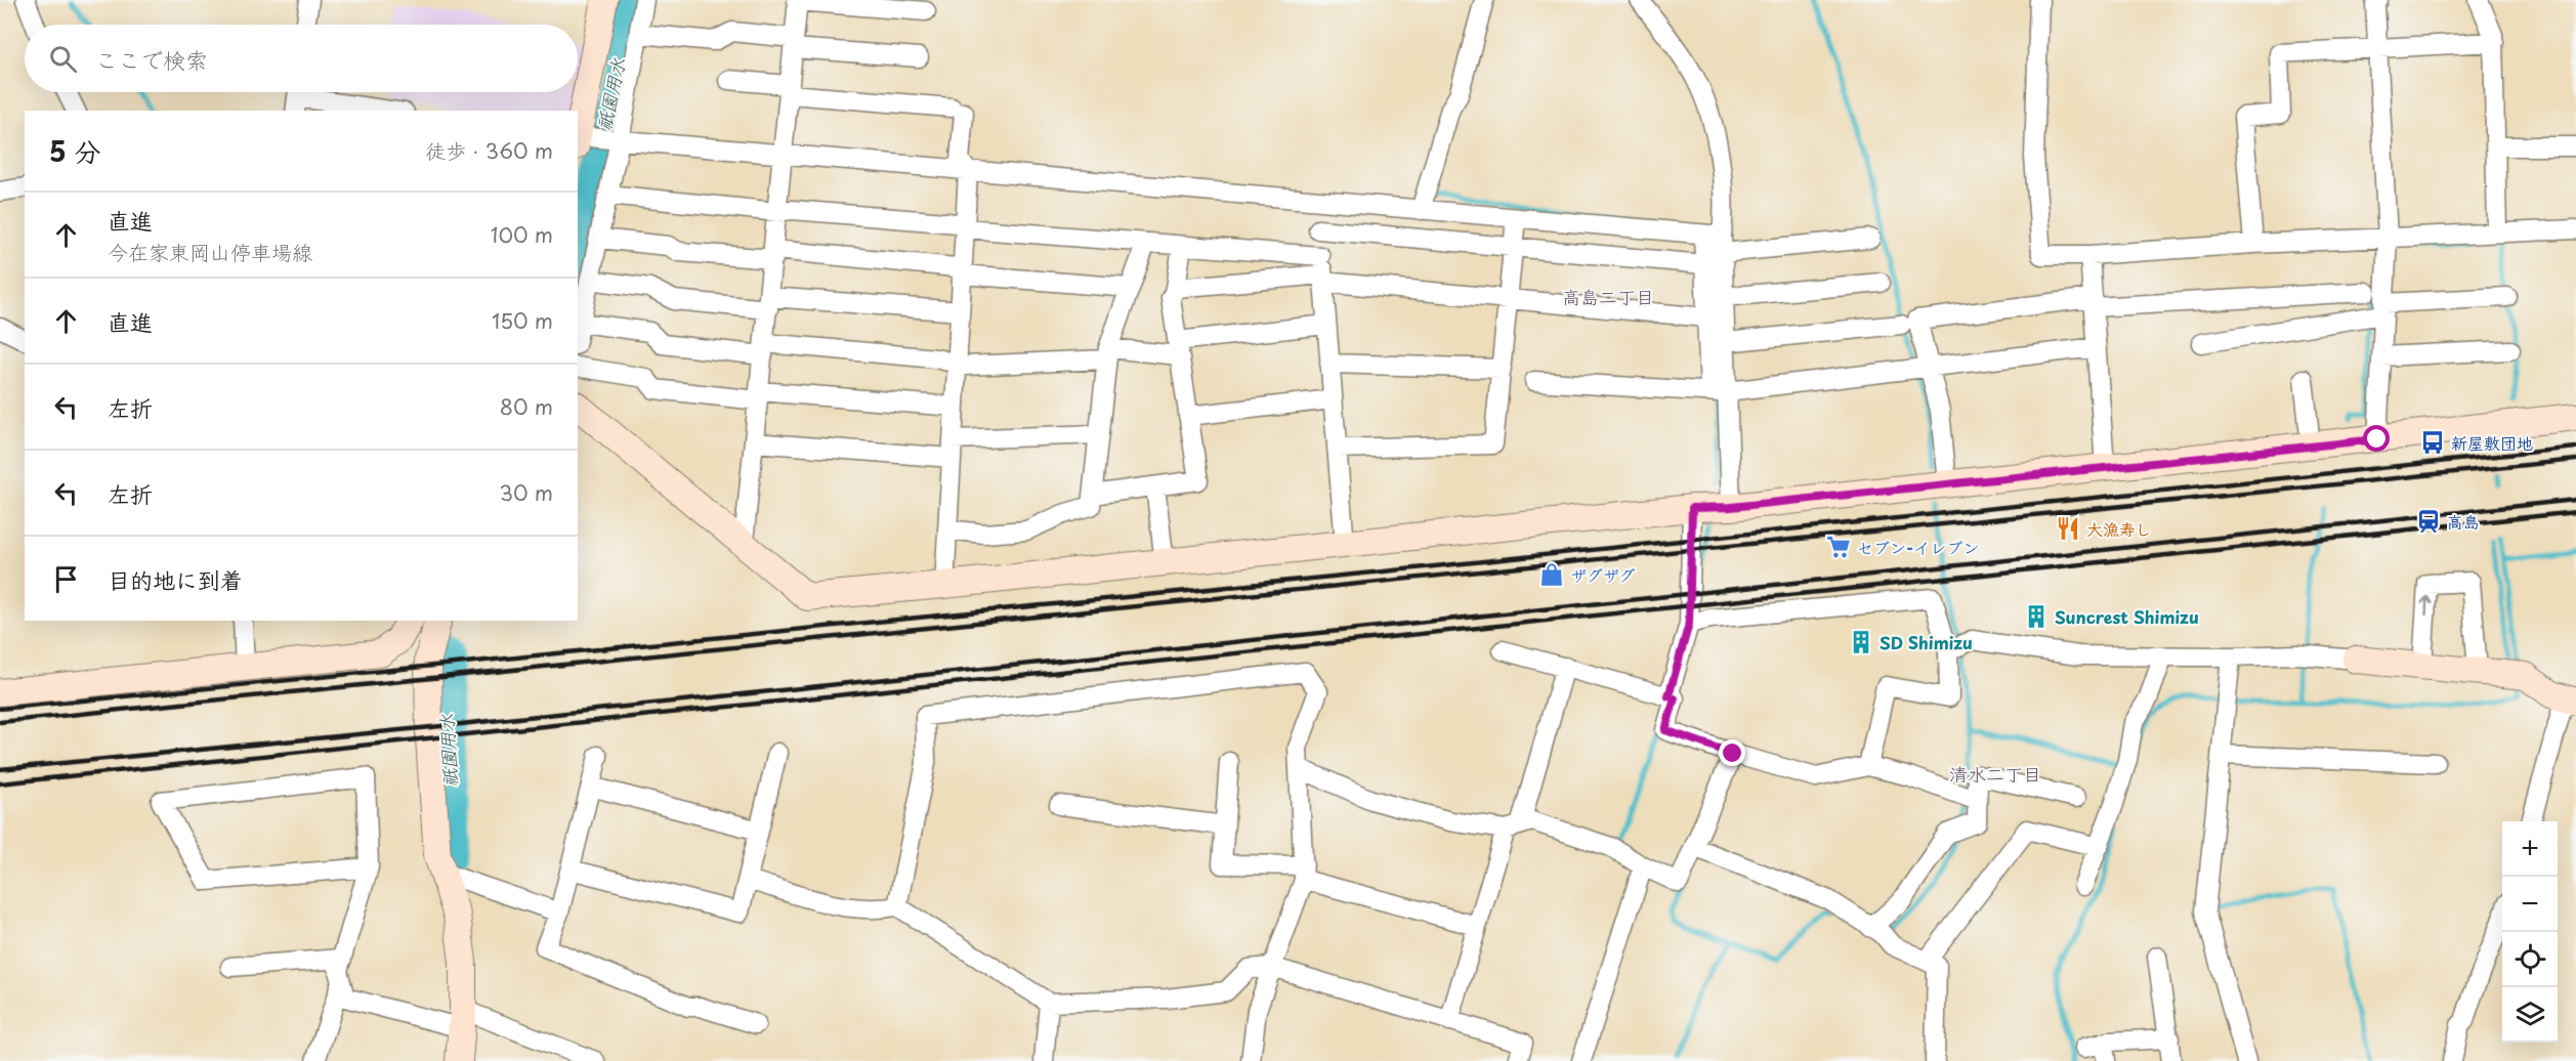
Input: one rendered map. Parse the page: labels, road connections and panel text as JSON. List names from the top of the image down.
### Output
{
  "districts": ["高島二丁目", "清水二丁目"],
  "water": ["祇園用水"],
  "places": {
    "bus stop": ["新屋敷団地"],
    "station": ["高島"],
    "restaurant": ["大漁寿し"],
    "supermarket": ["セブン-イレブン"],
    "shop": ["ザグザグ"],
    "building": ["Suncrest Shimizu", "SD Shimizu"]
  },
  "page": {
    "search": "ここで検索",
    "heading": ["5 分", "徒歩 · 360 m"],
    "list": [
      ["直進", "今在家東岡山停車場線", "100 m"],
      ["直進", "150 m"],
      ["左折", "80 m"],
      ["左折", "30 m"],
      "目的地に到着"
    ],
    "map_buttons": ["+", "−"]
  }
}
